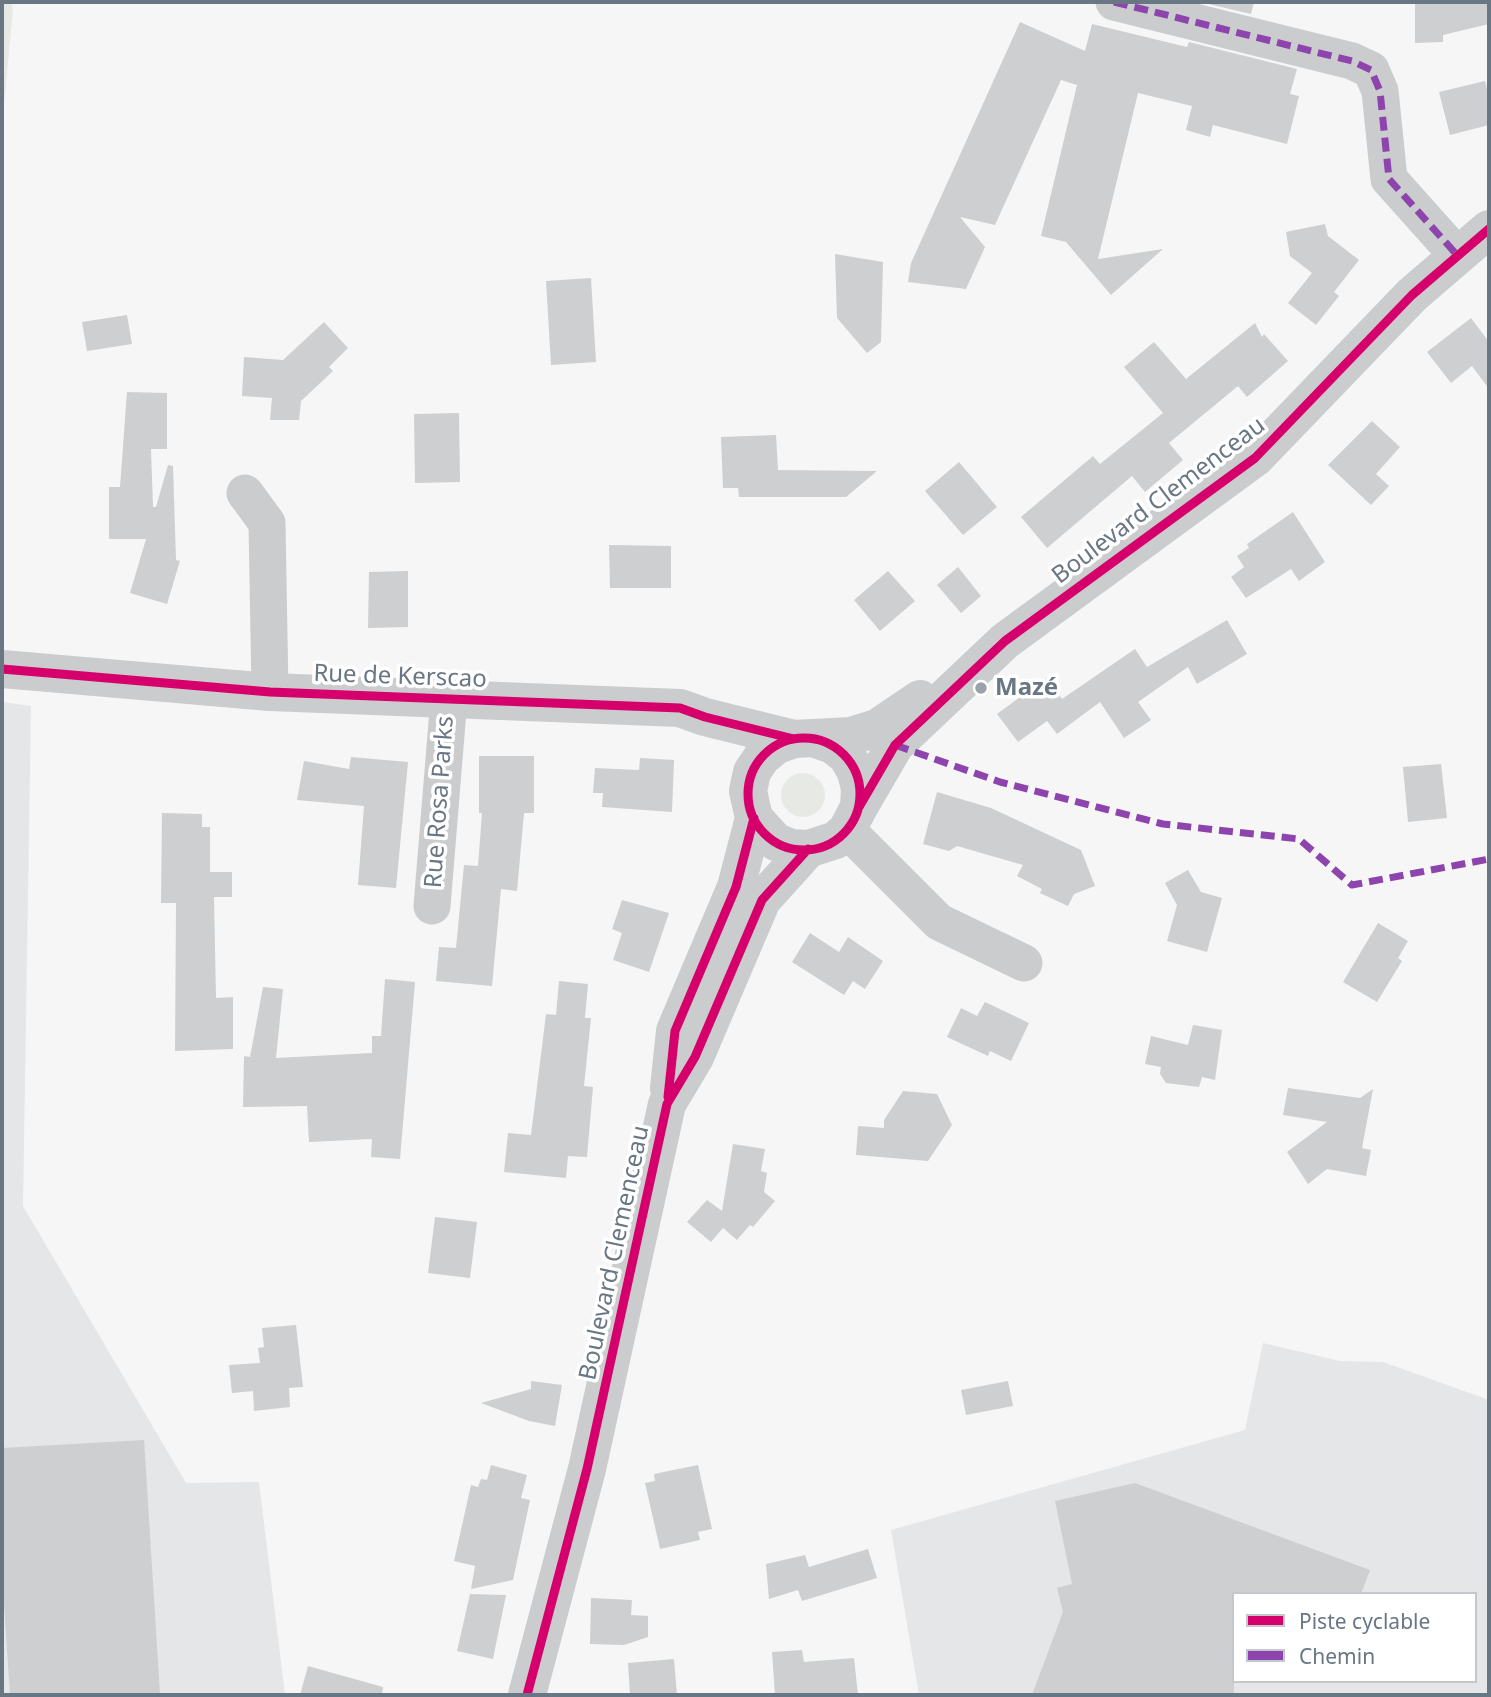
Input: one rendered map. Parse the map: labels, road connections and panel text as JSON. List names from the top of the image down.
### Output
{
  "streets": {
    "street": ["Boulevard Clemenceau", "Rue de Kerscao", "Rue Rosa Parks"]
  },
  "crossings": [
    ["Boulevard Clemenceau", "Rue de Kerscao"],
    ["Rue de Kerscao", "Rue Rosa Parks"]
  ],
  "places": ["Mazé"],
  "legend": ["Piste cyclable", "Chemin"]
}
